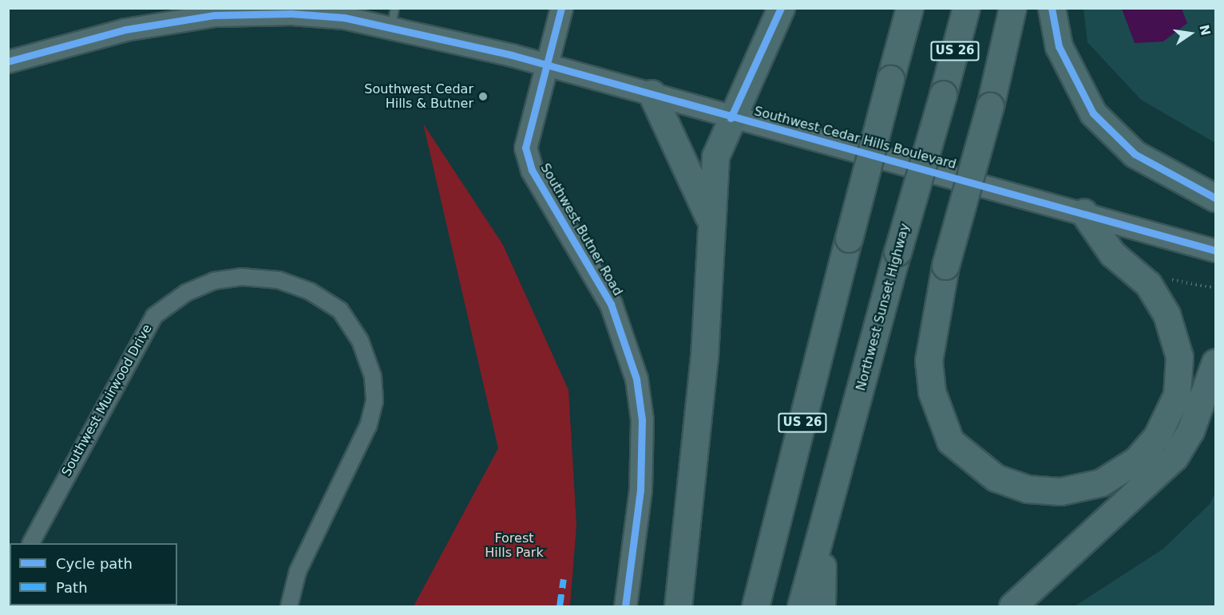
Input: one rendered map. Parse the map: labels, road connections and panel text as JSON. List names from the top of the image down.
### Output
{
  "streets": {
    "highway": ["US 26", "Northwest Sunset Highway"],
    "main road": ["Southwest Cedar Hills Boulevard", "Southwest Butner Road"],
    "street": ["Southwest Muirwood Drive"]
  },
  "crossings": [
    ["Southwest Cedar Hills Boulevard", "Southwest Butner Road"]
  ],
  "parks": ["Forest Hills Park"],
  "places": ["Southwest Cedar Hills & Butner"],
  "legend": ["Cycle path", "Path"],
  "north": "right"
}
